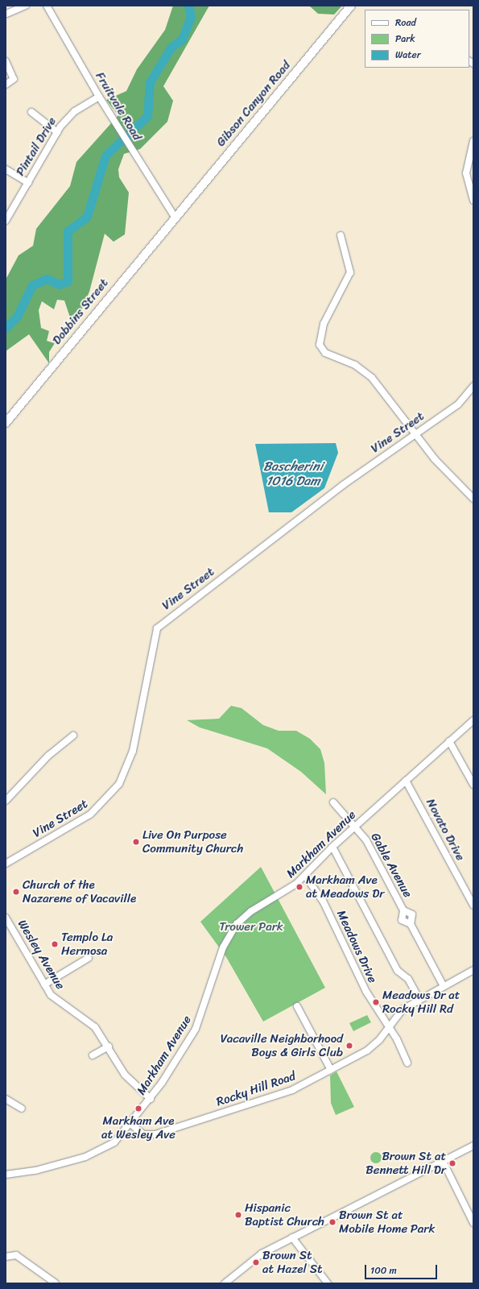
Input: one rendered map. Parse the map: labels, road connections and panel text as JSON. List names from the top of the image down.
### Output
{
  "streets": {
    "main road": ["Gibson Canyon Road", "Dobbins Street"],
    "street": [
      "Fruitvale Road",
      "Pintail Drive",
      "Vine Street",
      "Novato Drive",
      "Markham Avenue",
      "Gable Avenue",
      "Meadows Drive",
      "Wesley Avenue",
      "Rocky Hill Road"
    ]
  },
  "crossings": [
    ["Gibson Canyon Road", "Fruitvale Road"],
    ["Gibson Canyon Road", "Dobbins Street"],
    ["Fruitvale Road", "Pintail Drive"],
    ["Fruitvale Road", "Dobbins Street"],
    ["Novato Drive", "Markham Avenue"],
    ["Markham Avenue", "Gable Avenue"],
    ["Markham Avenue", "Meadows Drive"],
    ["Markham Avenue", "Wesley Avenue"],
    ["Markham Avenue", "Rocky Hill Road"],
    ["Gable Avenue", "Rocky Hill Road"],
    ["Meadows Drive", "Rocky Hill Road"]
  ],
  "water": ["Bascherini 1016 Dam"],
  "parks": ["Trower Park"],
  "places": [
    "Live On Purpose Community Church",
    "Markham Ave at Meadows Dr",
    "Church of the Nazarene of Vacaville",
    "Templo La Hermosa",
    "Meadows Dr at Rocky Hill Rd",
    "Vacaville Neighborhood Boys & Girls Club",
    "Markham Ave at Wesley Ave",
    "Brown St at Bennett Hill Dr",
    "Hispanic Baptist Church",
    "Brown St at Mobile Home Park",
    "Brown St at Hazel St"
  ],
  "legend": ["Road", "Park", "Water"],
  "scale_bar": "100 m"
}
